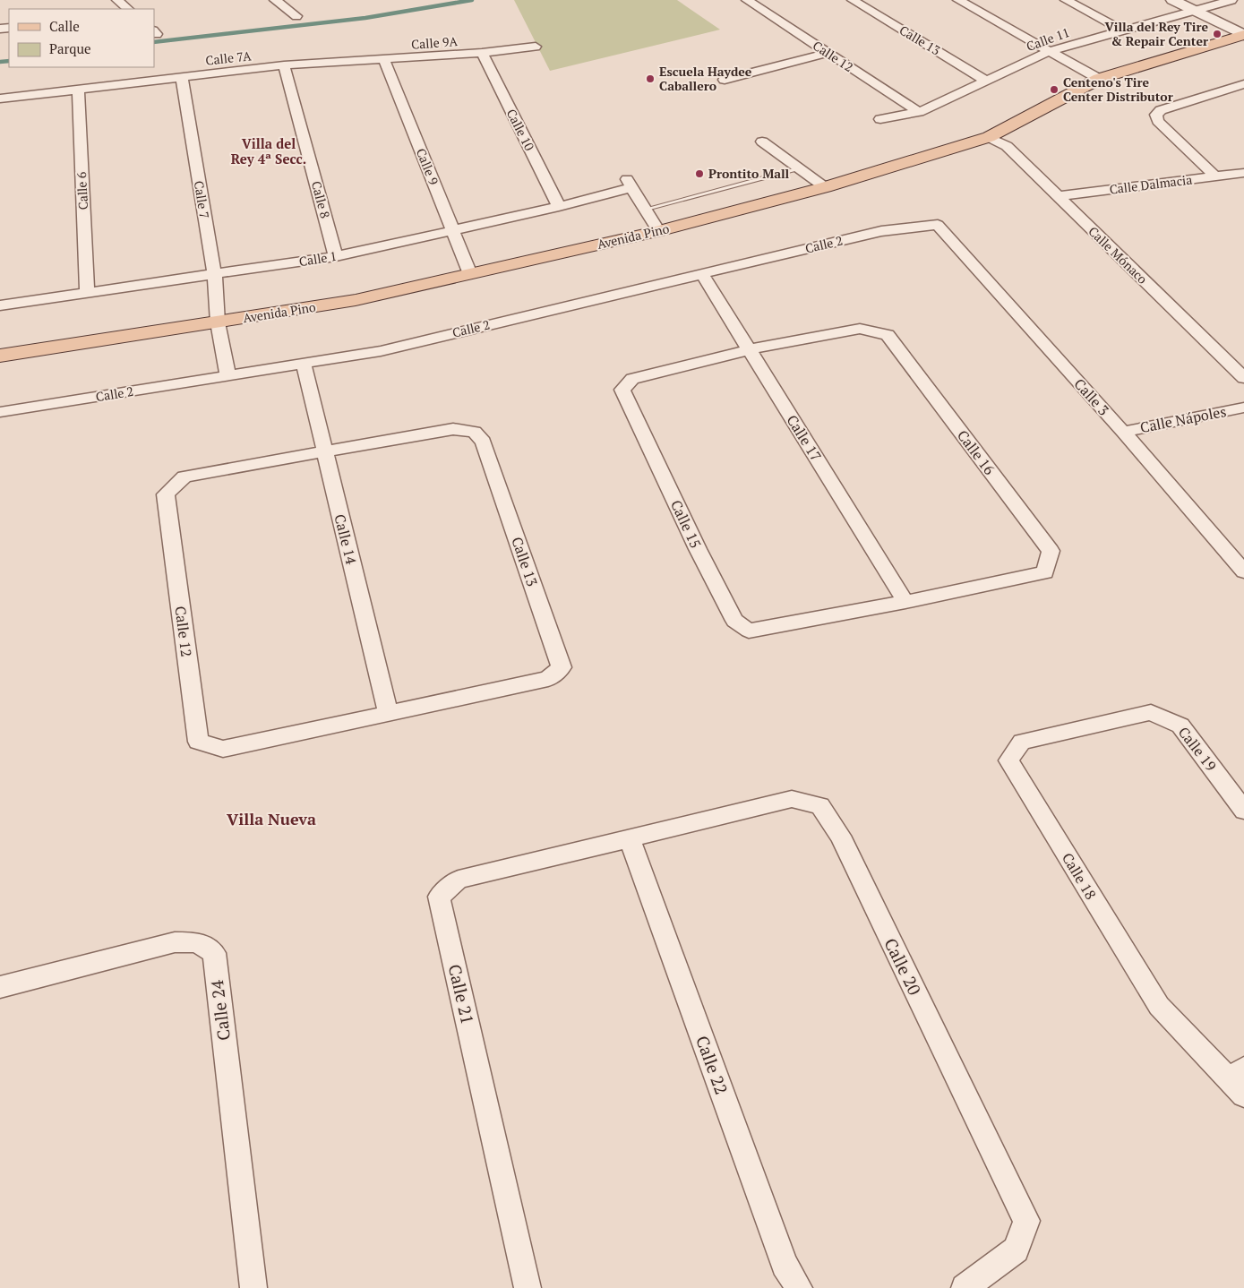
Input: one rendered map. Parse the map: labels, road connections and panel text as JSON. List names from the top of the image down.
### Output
{
  "streets": {
    "main road": ["Avenida Pino"],
    "street": [
      "Calle 11",
      "Calle 13",
      "Calle 9A",
      "Calle 12",
      "Calle 7A",
      "Calle 10",
      "Calle 9",
      "Calle Dalmacia",
      "Calle 6",
      "Calle 7",
      "Calle 8",
      "Calle 2",
      "Calle Mónaco",
      "Calle 1",
      "Calle 3",
      "Calle Nápoles",
      "Calle 17",
      "Calle 16",
      "Calle 15",
      "Calle 14",
      "Calle 19",
      "Calle 18",
      "Calle 20",
      "Calle 21",
      "Calle 24",
      "Calle 22"
    ]
  },
  "crossings": [
    ["Calle 11", "Calle 13"],
    ["Calle 11", "Calle 12"],
    ["Calle 13", "Calle 12"],
    ["Calle 13", "Calle 14"],
    ["Calle 9A", "Calle 7A"],
    ["Calle 9A", "Calle 10"],
    ["Calle 9A", "Calle 9"],
    ["Calle 12", "Calle 14"],
    ["Calle 7A", "Calle 6"],
    ["Calle 7A", "Calle 7"],
    ["Calle 7A", "Calle 8"],
    ["Calle 10", "Calle 1"],
    ["Calle 9", "Avenida Pino"],
    ["Calle 9", "Calle 1"],
    ["Calle Dalmacia", "Calle Mónaco"],
    ["Calle 6", "Calle 1"],
    ["Calle 7", "Avenida Pino"],
    ["Calle 7", "Calle 2"],
    ["Calle 7", "Calle 1"],
    ["Calle 8", "Calle 1"],
    ["Avenida Pino", "Calle Mónaco"],
    ["Calle 2", "Calle 3"],
    ["Calle 2", "Calle 17"],
    ["Calle 2", "Calle 14"],
    ["Calle 3", "Calle Nápoles"],
    ["Calle 17", "Calle 16"],
    ["Calle 17", "Calle 15"],
    ["Calle 16", "Calle 15"],
    ["Calle 19", "Calle 18"],
    ["Calle 20", "Calle 21"],
    ["Calle 20", "Calle 22"],
    ["Calle 21", "Calle 22"]
  ],
  "districts": ["Villa del Rey 4ª Secc.", "Villa Nueva"],
  "places": [
    "Villa del Rey Tire & Repair Center",
    "Escuela Haydee Caballero",
    "Centeno's Tire Center Distributor",
    "Prontito Mall"
  ],
  "legend": ["Calle", "Parque"]
}
